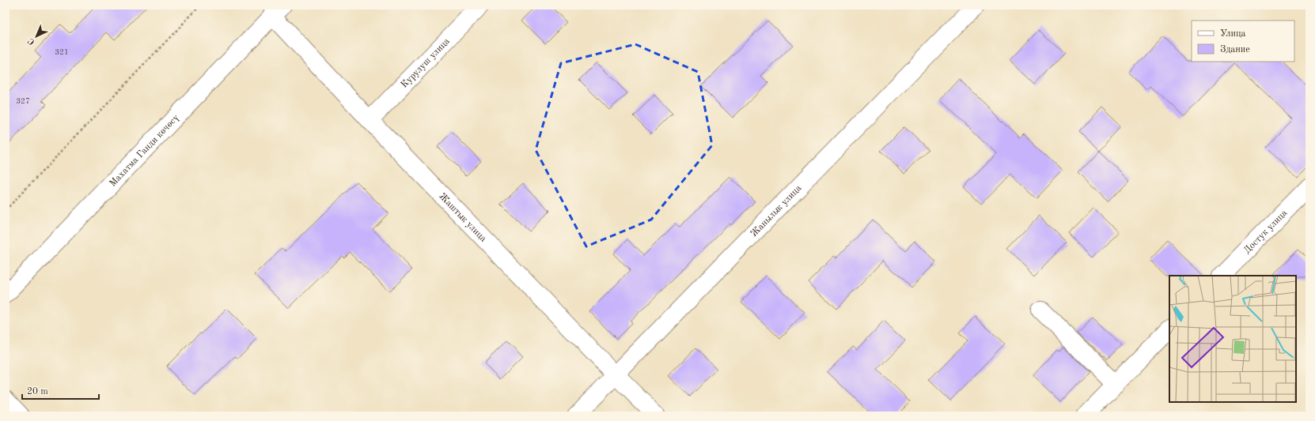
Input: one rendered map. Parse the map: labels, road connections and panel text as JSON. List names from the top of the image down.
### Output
{
  "streets": {
    "street": [
      "Курулуш улица",
      "Махатма Ганди көчөсү",
      "Жанылык улица",
      "Жаштык улица",
      "Достук улица"
    ]
  },
  "crossings": [
    ["Курулуш улица", "Жаштык улица"],
    ["Махатма Ганди көчөсү", "Жаштык улица"],
    ["Жанылык улица", "Жаштык улица"]
  ],
  "house_numbers": ["321", "327"],
  "legend": ["Улица", "Здание"],
  "scale_bar": "20 m",
  "north": "bottom left"
}
